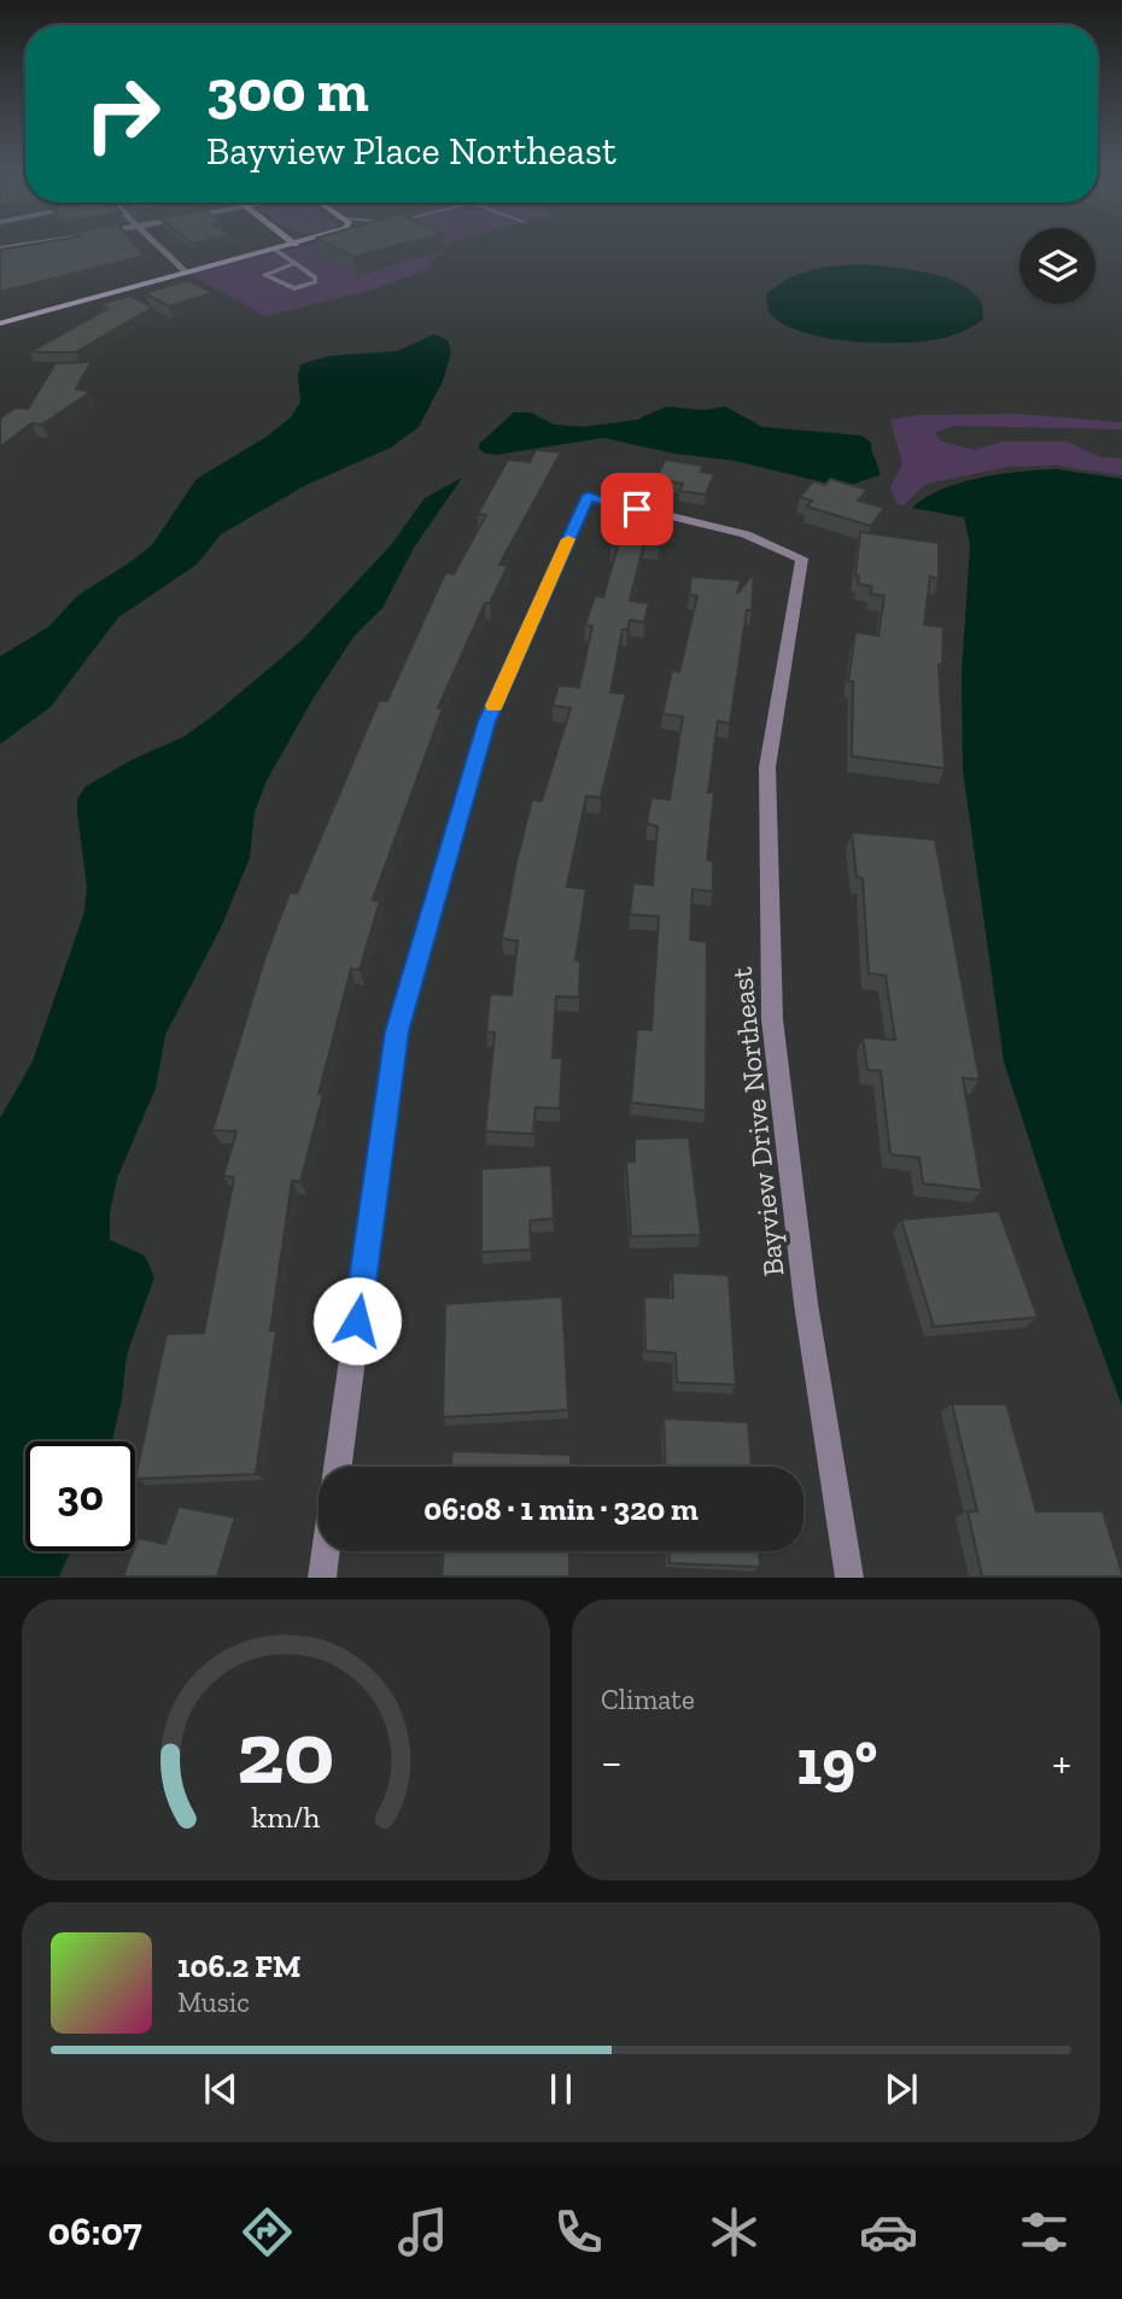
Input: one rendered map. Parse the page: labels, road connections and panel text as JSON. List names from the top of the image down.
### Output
{
  "streets": {
    "street": ["Bayview Drive Northeast"]
  },
  "page": {
    "turn": ["300 m", "Bayview Place Northeast"],
    "limit": "30",
    "trip": "06:08 · 1 min · 320 m",
    "tile": "Climate",
    "heat": ["−", "19°", "+"],
    "song": ["106.2 FM", "Music"],
    "tabs": "06:07",
    "gauge": ["20", "km/h"]
  }
}
